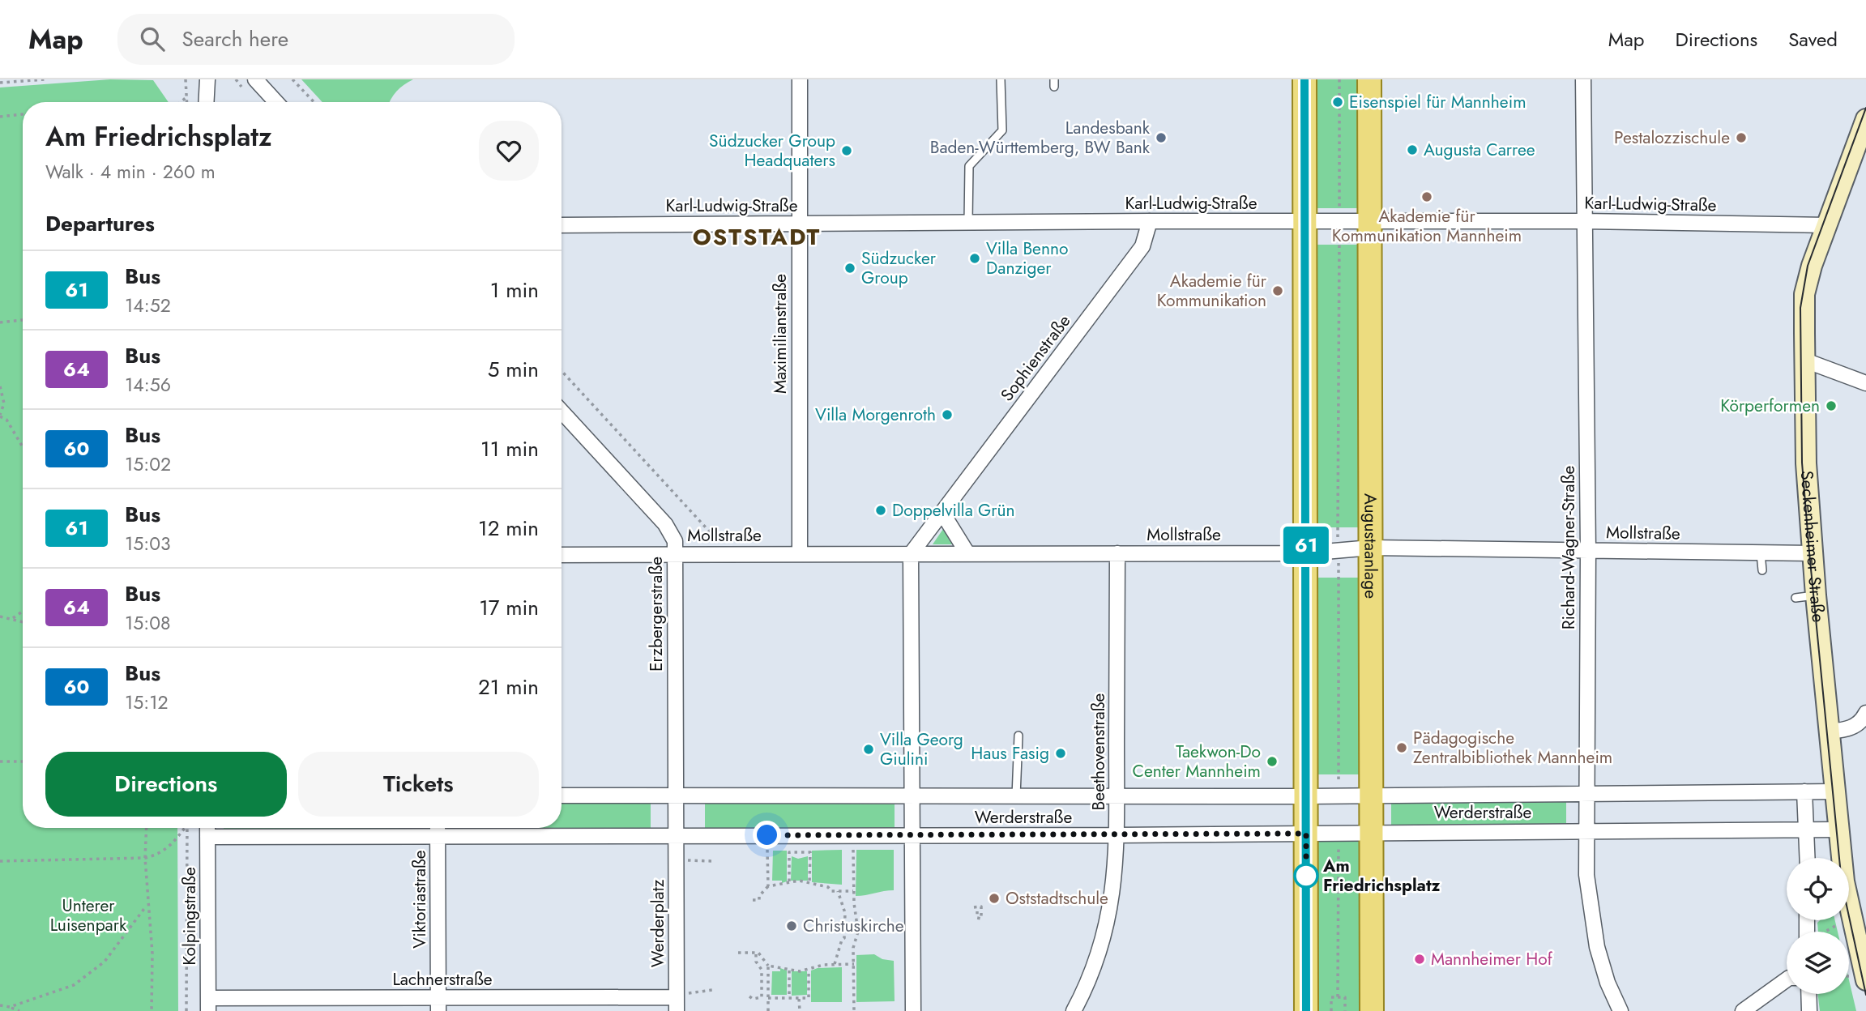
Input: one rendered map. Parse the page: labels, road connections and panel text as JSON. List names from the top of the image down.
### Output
{
  "streets": {
    "main road": ["Augustaanlage"],
    "street": [
      "Karl-Ludwig-Straße",
      "Maximilianstraße",
      "Sophienstraße",
      "Mollstraße",
      "Seckenheimer Straße",
      "Richard-Wagner-Straße",
      "Erzbergerstraße",
      "Beethovenstraße",
      "Werderstraße",
      "Viktoriastraße",
      "Kolpingstraße",
      "Werderplatz",
      "Lachnerstraße"
    ]
  },
  "crossings": [
    ["Karl-Ludwig-Straße", "Maximilianstraße"],
    ["Karl-Ludwig-Straße", "Sophienstraße"],
    ["Karl-Ludwig-Straße", "Augustaanlage"],
    ["Karl-Ludwig-Straße", "Seckenheimer Straße"],
    ["Karl-Ludwig-Straße", "Richard-Wagner-Straße"],
    ["Maximilianstraße", "Mollstraße"],
    ["Sophienstraße", "Mollstraße"],
    ["Mollstraße", "Augustaanlage"],
    ["Mollstraße", "Seckenheimer Straße"],
    ["Mollstraße", "Richard-Wagner-Straße"],
    ["Mollstraße", "Erzbergerstraße"],
    ["Mollstraße", "Beethovenstraße"],
    ["Augustaanlage", "Werderstraße"],
    ["Seckenheimer Straße", "Werderstraße"],
    ["Richard-Wagner-Straße", "Werderstraße"],
    ["Erzbergerstraße", "Werderstraße"],
    ["Erzbergerstraße", "Werderplatz"],
    ["Beethovenstraße", "Werderstraße"],
    ["Werderstraße", "Viktoriastraße"],
    ["Werderstraße", "Kolpingstraße"],
    ["Werderstraße", "Werderplatz"],
    ["Viktoriastraße", "Lachnerstraße"],
    ["Kolpingstraße", "Lachnerstraße"],
    ["Werderplatz", "Lachnerstraße"]
  ],
  "districts": ["OSTSTADT"],
  "parks": ["Unterer Luisenpark"],
  "places": [
    "Eisenspiel für Mannheim",
    "Landesbank Baden-Württemberg, BW Bank",
    "Pestalozzischule",
    "Augusta Carree",
    "Südzucker Group Headquaters",
    "Akademie für Kommunikation Mannheim",
    "Villa Benno Danziger",
    "Südzucker Group",
    "Akademie für Kommunikation",
    "Körperformen",
    "Villa Morgenroth",
    "Doppelvilla Grün",
    "Pädagogische Zentralbibliothek Mannheim",
    "Villa Georg Giulini",
    "Haus Fasig",
    "Taekwon-Do Center Mannheim",
    "Am Friedrichsplatz",
    "Oststadtschule",
    "Christuskirche",
    "Mannheimer Hof"
  ],
  "lines": ["bus line 61"],
  "page": {
    "header": "Map",
    "search": "Search here",
    "nav": ["Map", "Directions", "Saved"],
    "on_map": "61",
    "heading": [
      ["Am Friedrichsplatz", "Walk · 4 min · 260 m"],
      "Departures"
    ],
    "list": [
      {
        "mark": "61",
        "name": "Bus",
        "note": "14:52",
        "value": "1 min"
      },
      {
        "mark": "64",
        "name": "Bus",
        "note": "14:56",
        "value": "5 min"
      },
      {
        "mark": "60",
        "name": "Bus",
        "note": "15:02",
        "value": "11 min"
      },
      {
        "mark": "61",
        "name": "Bus",
        "note": "15:03",
        "value": "12 min"
      },
      {
        "mark": "64",
        "name": "Bus",
        "note": "15:08",
        "value": "17 min"
      },
      {
        "mark": "60",
        "name": "Bus",
        "note": "15:12",
        "value": "21 min"
      }
    ],
    "buttons": ["Directions", "Tickets"]
  }
}
